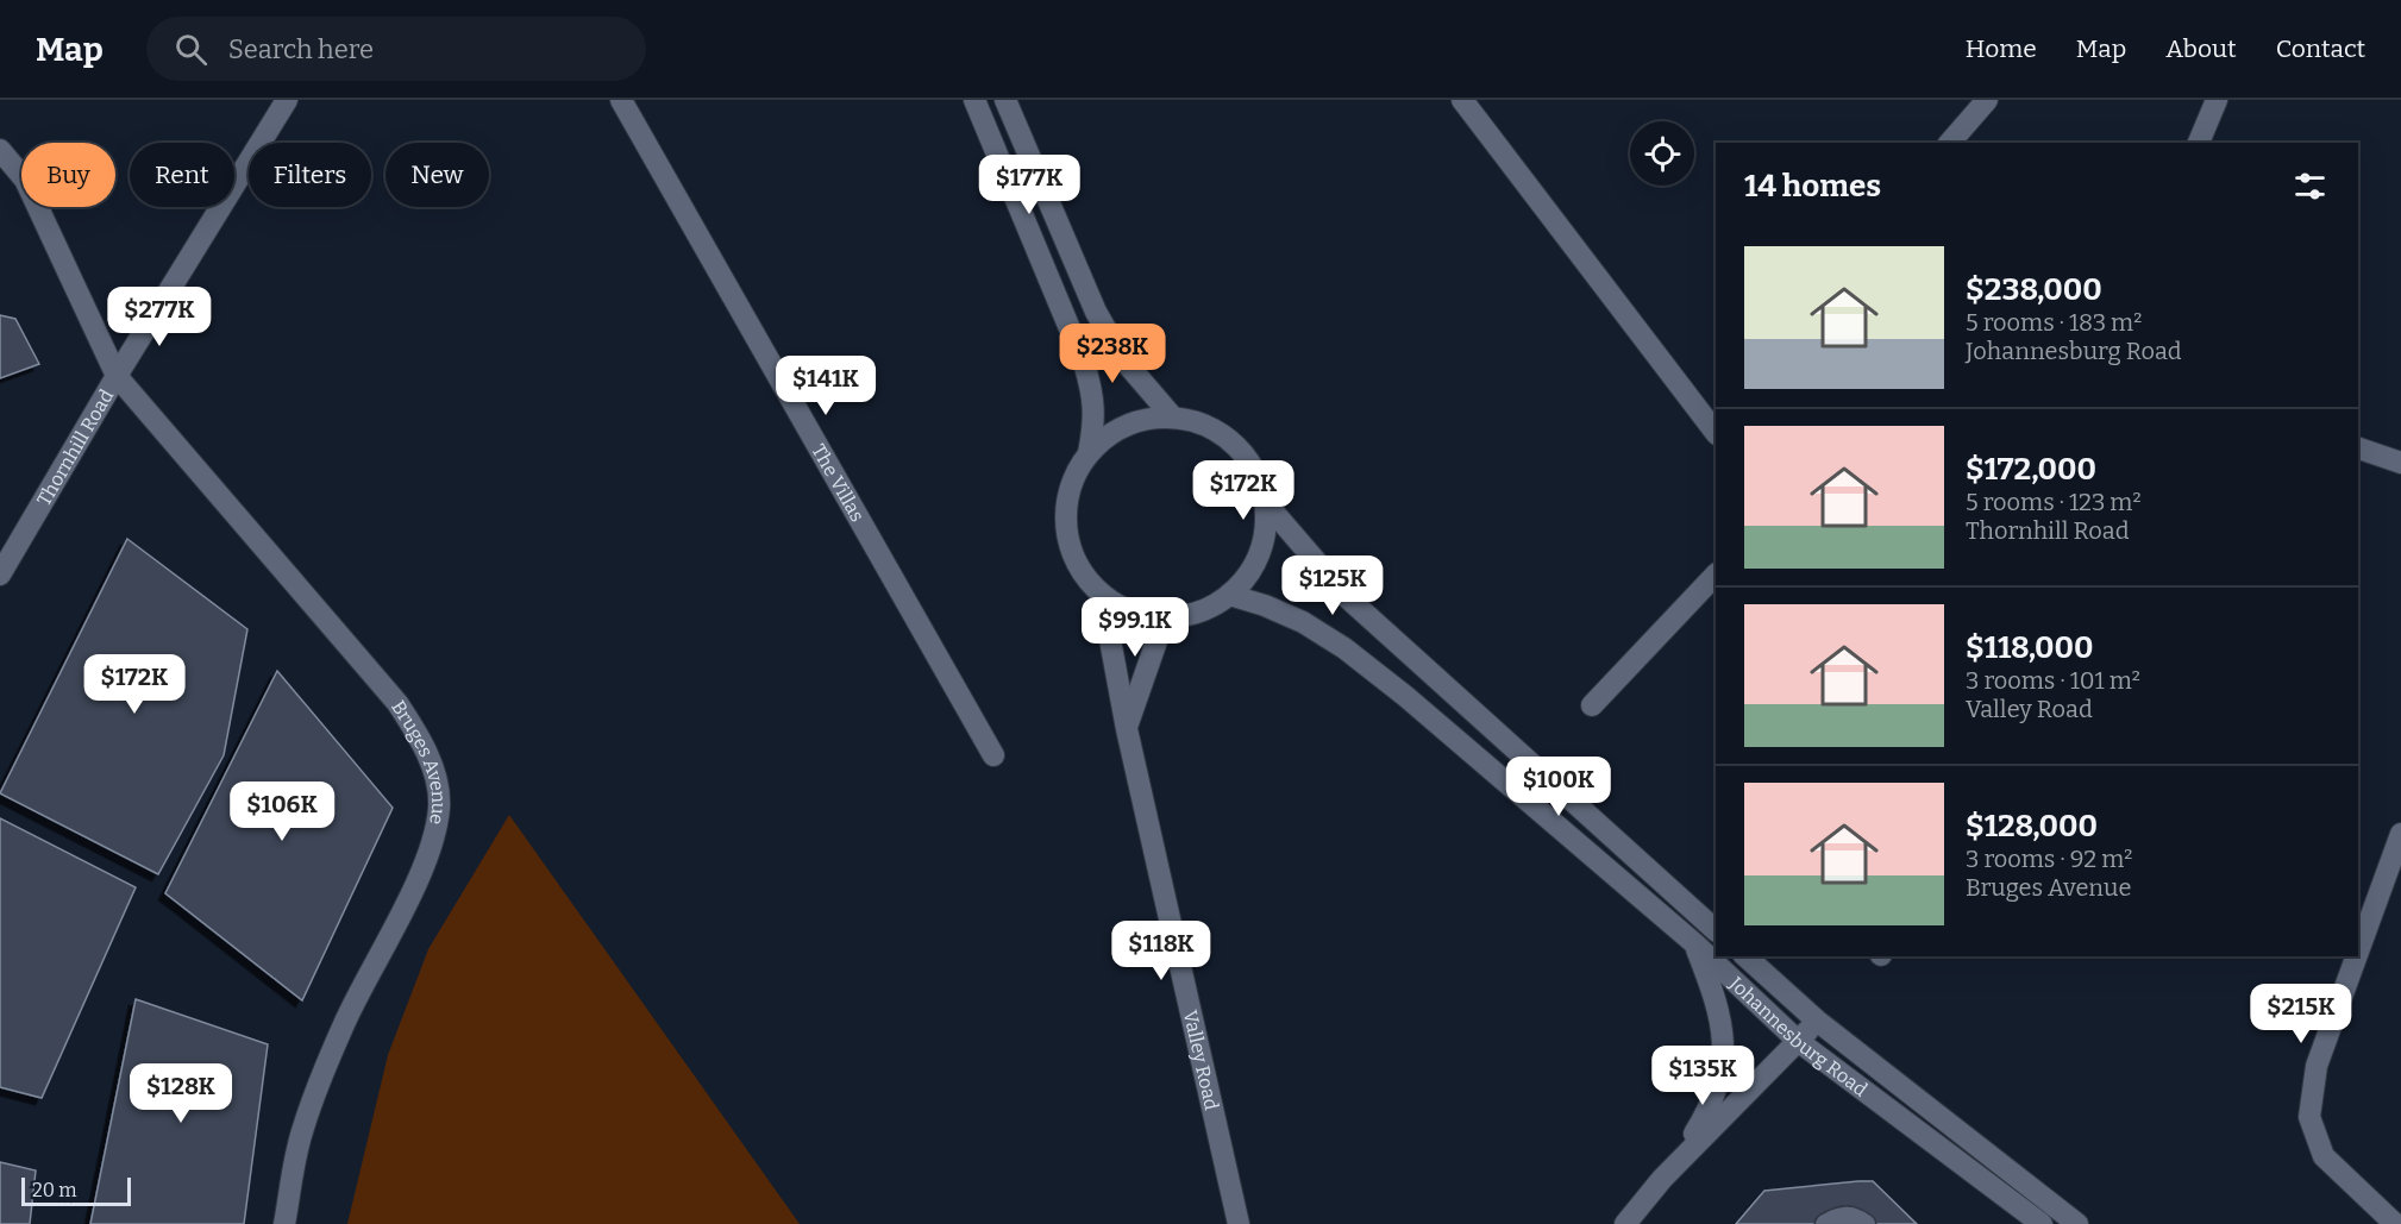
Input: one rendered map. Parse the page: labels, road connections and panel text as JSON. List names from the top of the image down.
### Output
{
  "streets": {
    "street": [
      "Thornhill Road",
      "The Villas",
      "Bruges Avenue",
      "Johannesburg Road",
      "Valley Road"
    ]
  },
  "crossings": [
    ["Thornhill Road", "Bruges Avenue"],
    ["Johannesburg Road", "Valley Road"]
  ],
  "scale_bar": "20 m",
  "page": {
    "header": "Map",
    "search": "Search here",
    "nav": [
      "Home",
      "Map",
      "About",
      "Contact"
    ],
    "chip": [
      "Buy",
      "Rent",
      "Filters",
      "New"
    ],
    "heading": "14 homes",
    "price": [
      "$177K",
      "$277K",
      "$238K",
      "$141K",
      "$172K",
      "$125K",
      "$99.1K",
      "$172K",
      "$100K",
      "$106K",
      "$118K",
      "$215K",
      "$135K",
      "$128K"
    ],
    "list": [
      {
        "name": "$238,000",
        "note": "5 rooms · 183 m² · Johannesburg Road"
      },
      {
        "name": "$172,000",
        "note": "5 rooms · 123 m² · Thornhill Road"
      },
      {
        "name": "$118,000",
        "note": "3 rooms · 101 m² · Valley Road"
      },
      {
        "name": "$128,000",
        "note": "3 rooms · 92 m² · Bruges Avenue"
      }
    ],
    "scale": "20 m"
  }
}
